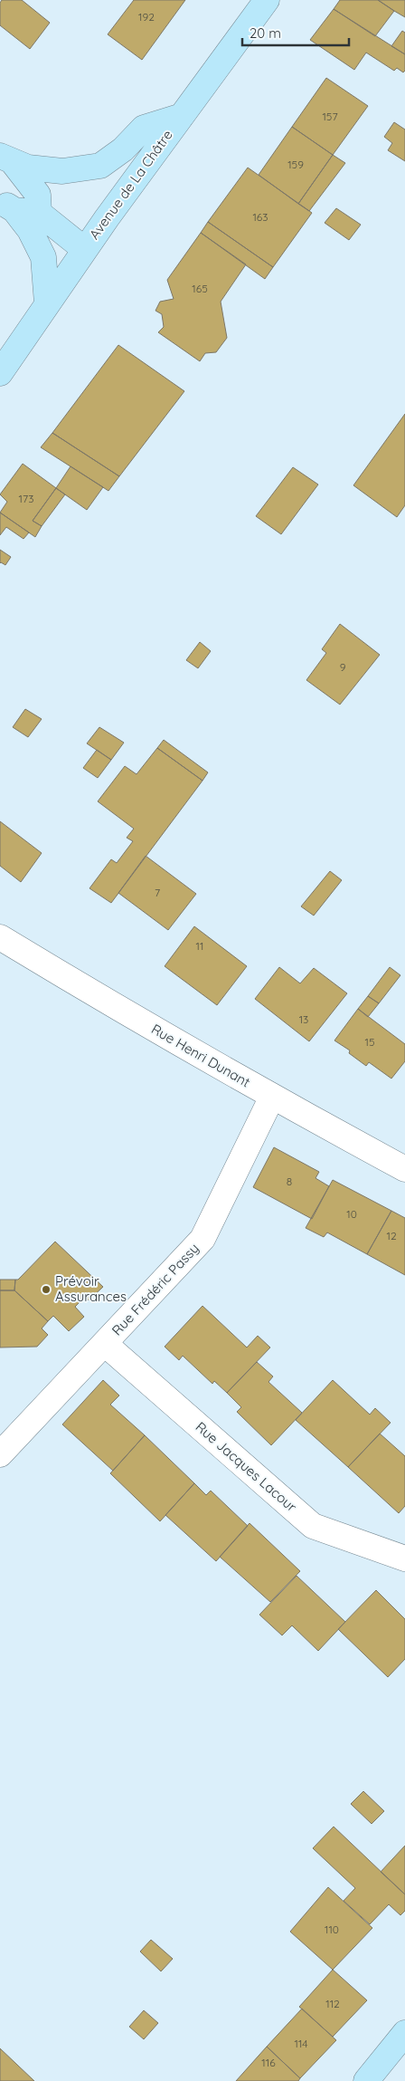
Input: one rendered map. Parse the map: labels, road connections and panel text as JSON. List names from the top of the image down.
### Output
{
  "streets": {
    "street": [
      "Avenue de La Châtre",
      "Rue Henri Dunant",
      "Rue Frédéric Passy",
      "Rue Jacques Lacour"
    ]
  },
  "crossings": [
    ["Rue Henri Dunant", "Rue Frédéric Passy"],
    ["Rue Frédéric Passy", "Rue Jacques Lacour"]
  ],
  "places": ["Prévoir Assurances"],
  "house_numbers": [
    "192",
    "157",
    "159",
    "163",
    "165",
    "173",
    "9",
    "7",
    "11",
    "13",
    "15",
    "8",
    "10",
    "12",
    "110",
    "112",
    "114",
    "116"
  ],
  "scale_bar": "20 m"
}
